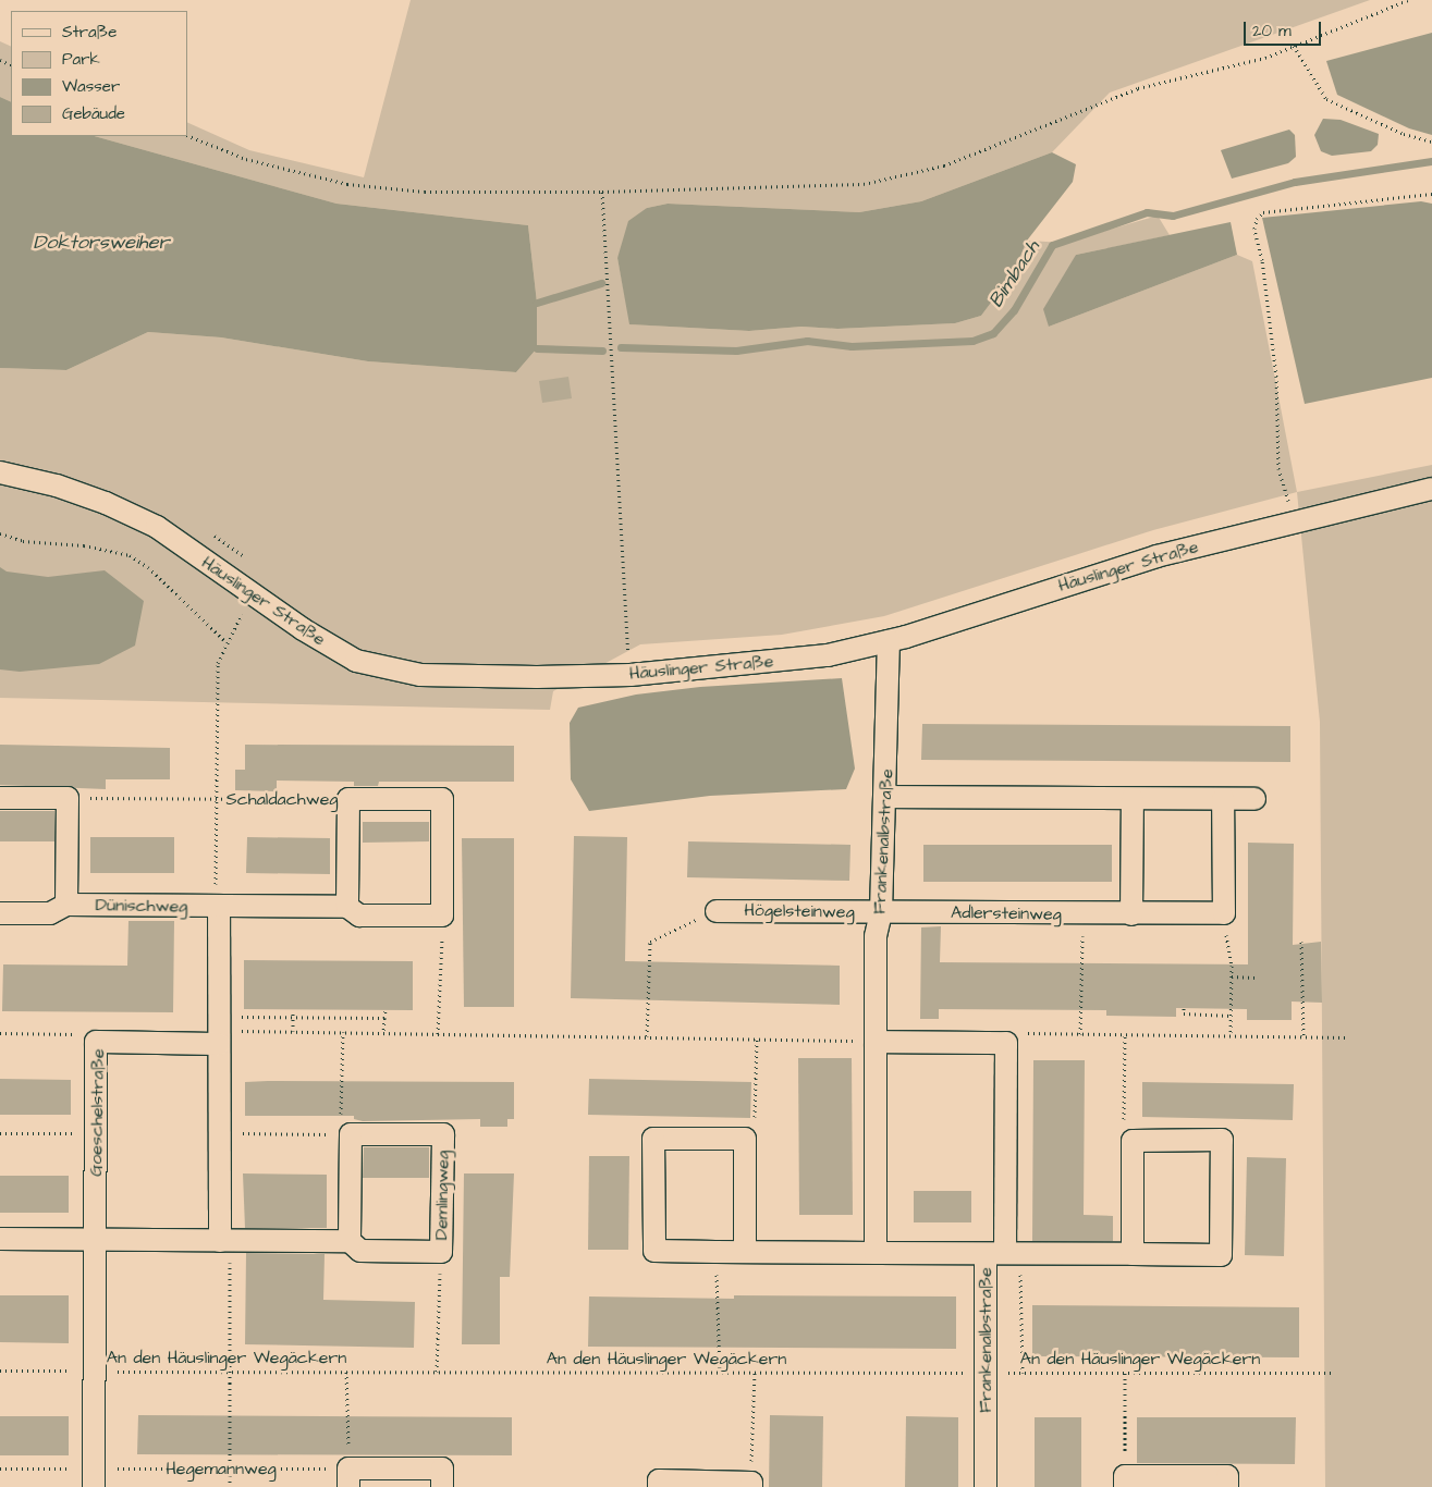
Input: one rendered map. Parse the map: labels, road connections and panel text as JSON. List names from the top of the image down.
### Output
{
  "streets": {
    "street": [
      "Häuslinger Straße",
      "Schaldachweg",
      "Frankenalbstraße",
      "Dünischweg",
      "Högelsteinweg",
      "Adlersteinweg",
      "Goeschelstraße",
      "Demlingweg"
    ],
    "path": ["An den Häuslinger Wegäckern", "Hegemannweg"]
  },
  "crossings": [
    ["Häuslinger Straße", "Frankenalbstraße"],
    ["Frankenalbstraße", "Högelsteinweg"],
    ["Frankenalbstraße", "Adlersteinweg"],
    ["Frankenalbstraße", "An den Häuslinger Wegäckern"],
    ["Högelsteinweg", "Adlersteinweg"],
    ["Goeschelstraße", "An den Häuslinger Wegäckern"],
    ["Goeschelstraße", "Hegemannweg"]
  ],
  "water": ["Doktorsweiher", "Bimbach"],
  "legend": [
    "Straße",
    "Park",
    "Wasser",
    "Gebäude"
  ],
  "scale_bar": "20 m"
}
